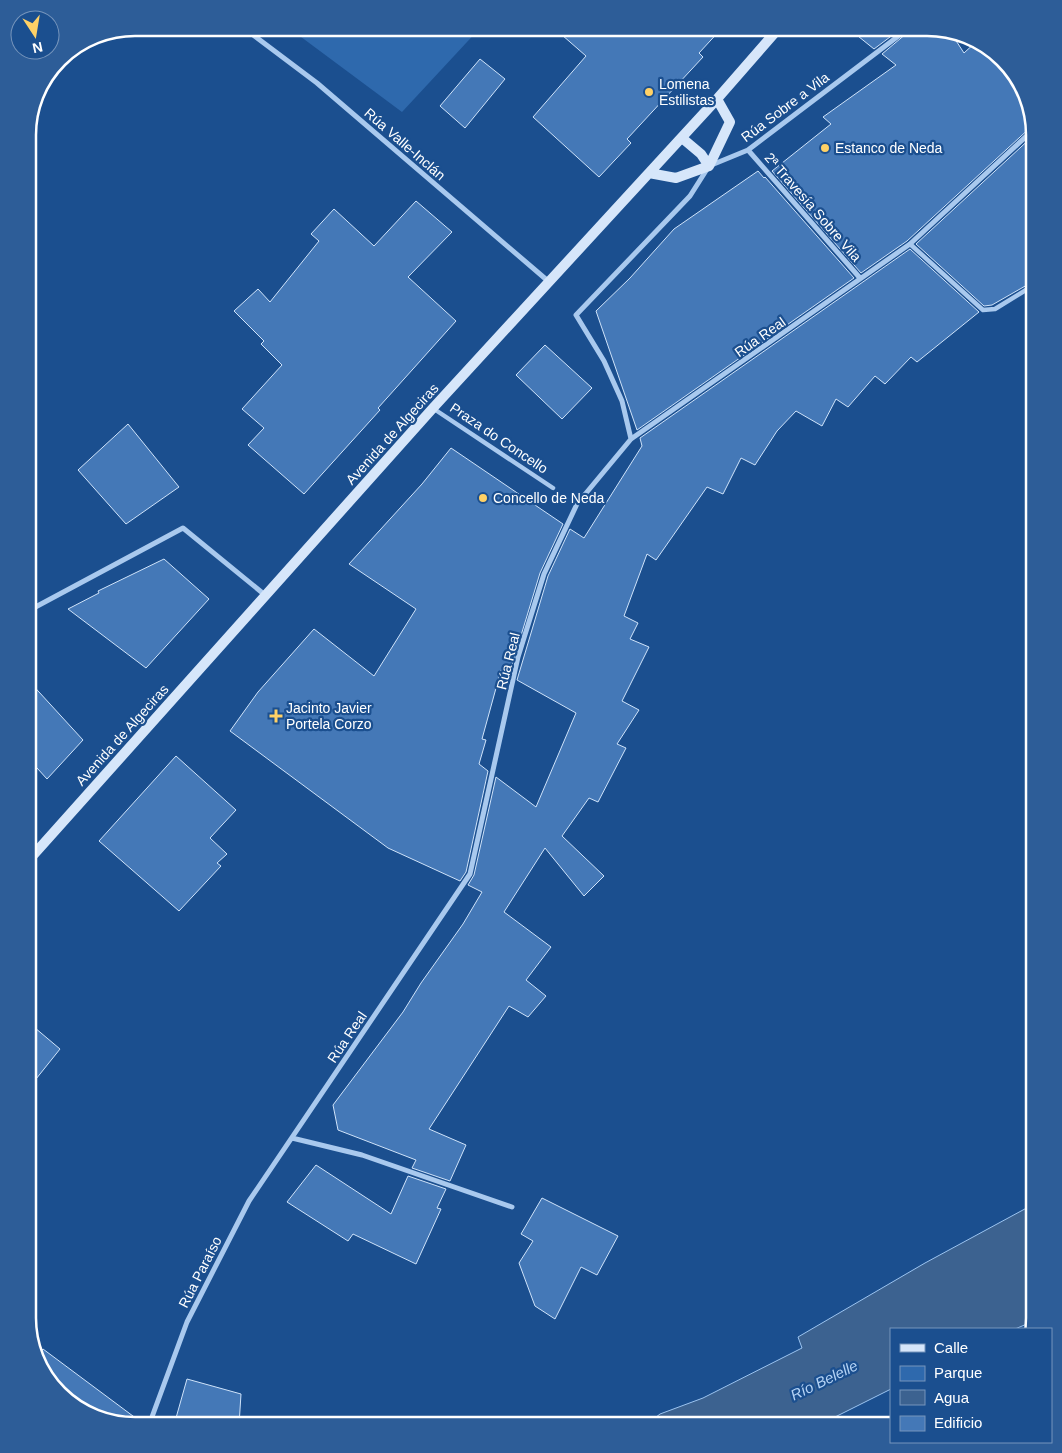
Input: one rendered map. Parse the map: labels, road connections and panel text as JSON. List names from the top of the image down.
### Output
{
  "streets": {
    "main road": ["Avenida de Algeciras"],
    "street": [
      "Rúa Sobre a Vila",
      "Rúa Valle-Inclán",
      "2ª Travesía Sobre Vila",
      "Rúa Real",
      "Praza do Concello",
      "Rúa Paraíso"
    ]
  },
  "crossings": [
    ["Rúa Sobre a Vila", "2ª Travesía Sobre Vila"],
    ["Rúa Valle-Inclán", "Avenida de Algeciras"],
    ["2ª Travesía Sobre Vila", "Rúa Real"],
    ["Rúa Real", "Rúa Paraíso"],
    ["Avenida de Algeciras", "Praza do Concello"]
  ],
  "water": ["Río Belelle"],
  "places": {
    "other": ["Lomena Estilistas", "Estanco de Neda", "Concello de Neda"],
    "health": ["Jacinto Javier Portela Corzo"]
  },
  "legend": [
    "Calle",
    "Parque",
    "Agua",
    "Edificio"
  ],
  "north": "bottom"
}
